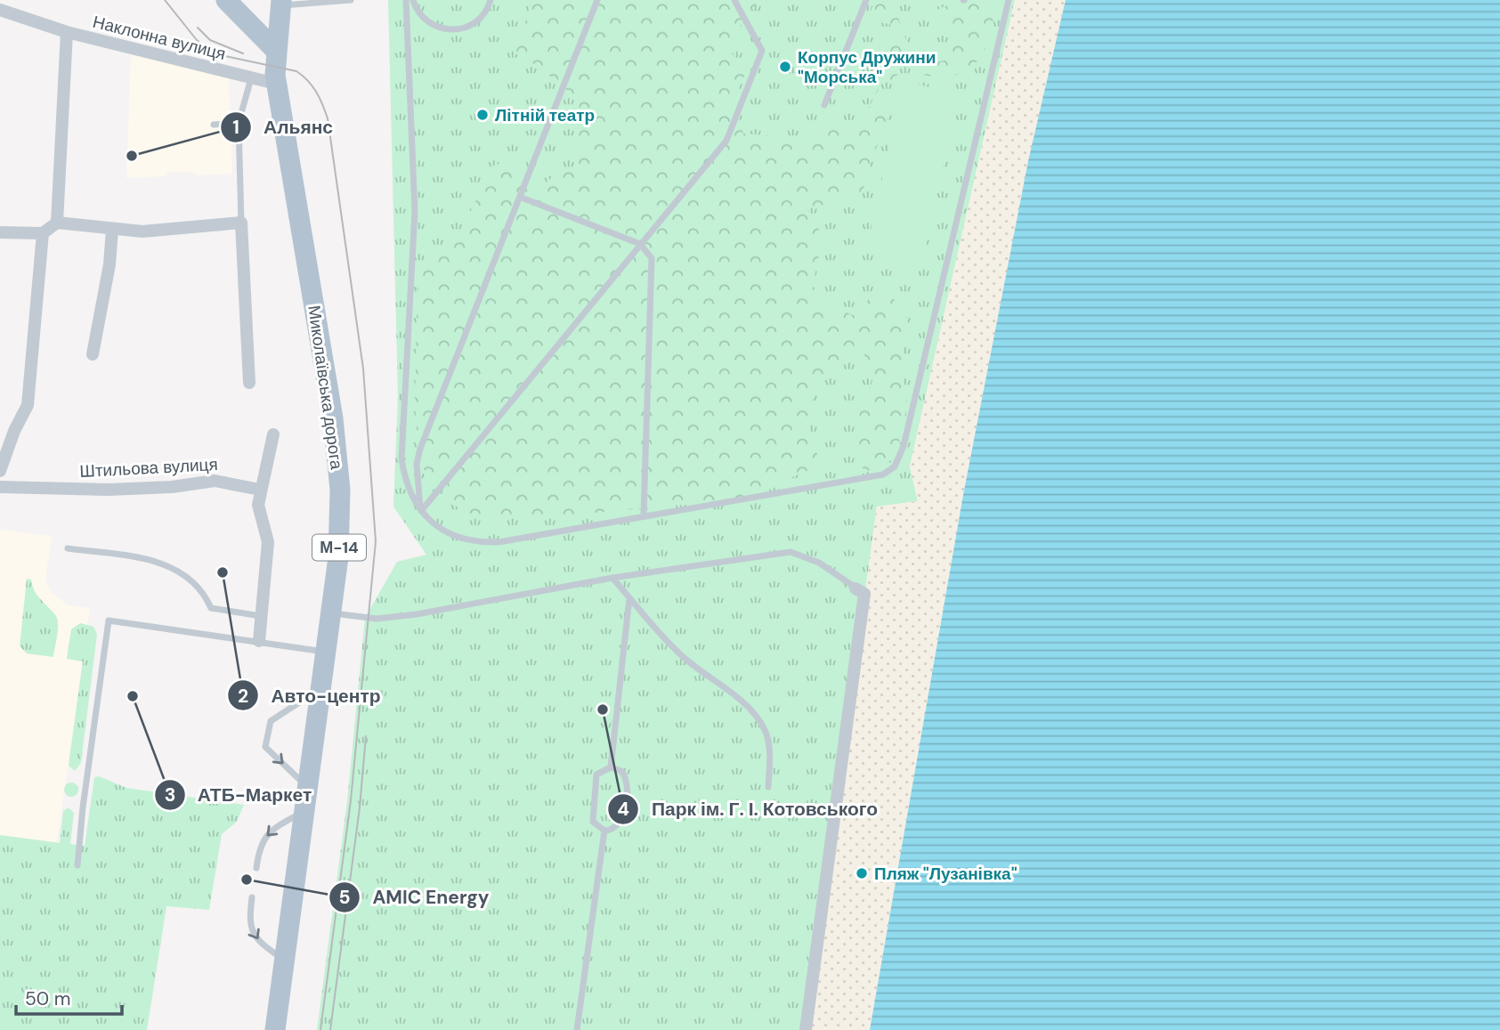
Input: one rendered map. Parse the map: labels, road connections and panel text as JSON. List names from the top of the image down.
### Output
{
  "streets": {
    "main road": ["Миколаївська дорога", "М-14"],
    "street": ["Наклонна вулиця", "Штильова вулиця"]
  },
  "crossings": [
    ["Наклонна вулиця", "Миколаївська дорога"]
  ],
  "places": [
    "Корпус Дружини \"Морська\"",
    "Літній театр",
    "Альянс",
    "Авто-центр",
    "АТБ-Маркет",
    "Парк ім. Г. І. Котовського",
    "Пляж \"Лузанівка\"",
    "AMIC Energy"
  ],
  "scale_bar": "50 m"
}
